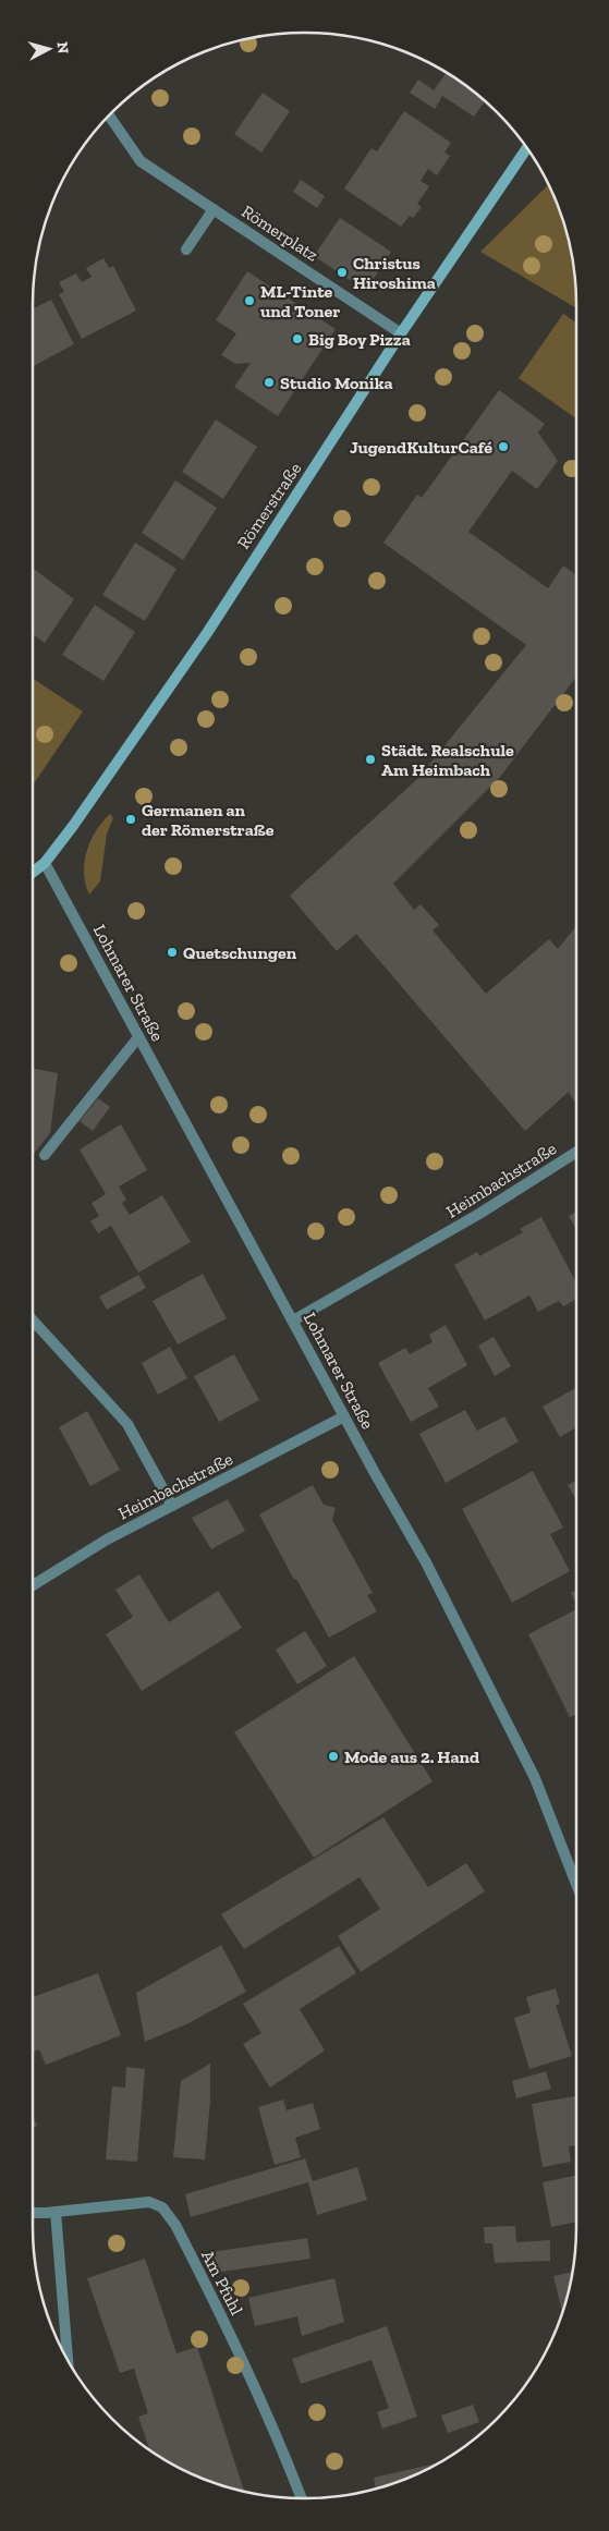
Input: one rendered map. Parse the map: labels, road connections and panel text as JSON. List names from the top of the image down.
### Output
{
  "streets": {
    "street": [
      "Römerplatz",
      "Römerstraße",
      "Lohmarer Straße",
      "Heimbachstraße",
      "Am Pfuhl"
    ]
  },
  "crossings": [
    ["Römerplatz", "Römerstraße"],
    ["Römerstraße", "Lohmarer Straße"],
    ["Lohmarer Straße", "Heimbachstraße"]
  ],
  "places": [
    "Christus Hiroshima",
    "ML-Tinte und Toner",
    "Big Boy Pizza",
    "Studio Monika",
    "JugendKulturCafé",
    "Städt. Realschule Am Heimbach",
    "Germanen an der Römerstraße",
    "Quetschungen",
    "Mode aus 2. Hand"
  ],
  "north": "right"
}
